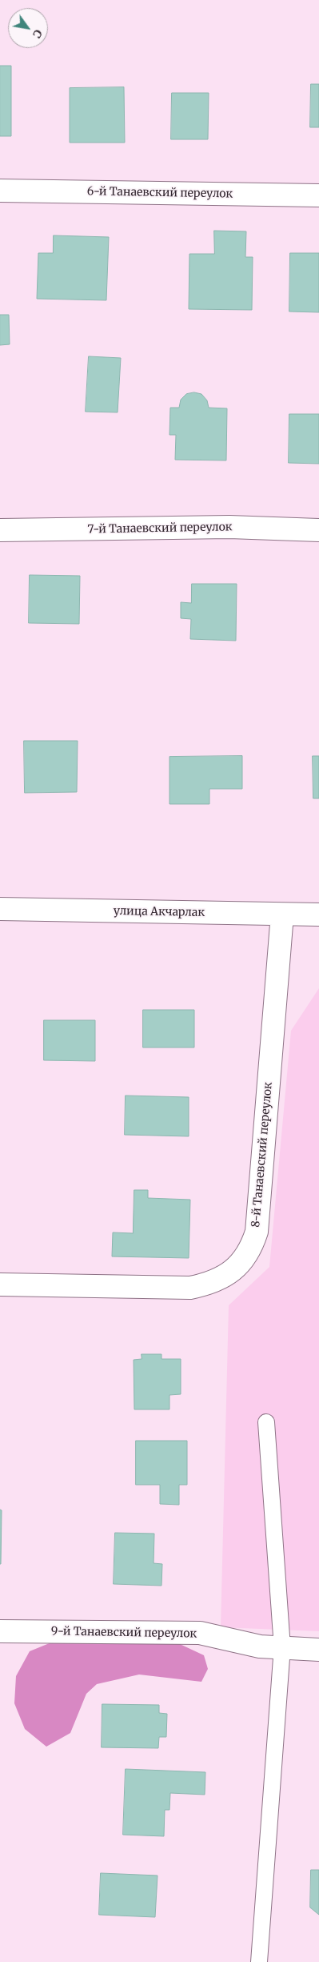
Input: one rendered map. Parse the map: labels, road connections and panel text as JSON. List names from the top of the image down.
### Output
{
  "streets": {
    "street": [
      "6-й Танаевский переулок",
      "7-й Танаевский переулок",
      "улица Акчарлак",
      "8-й Танаевский переулок",
      "9-й Танаевский переулок"
    ]
  },
  "crossings": [
    ["улица Акчарлак", "8-й Танаевский переулок"]
  ],
  "north": "bottom right"
}
